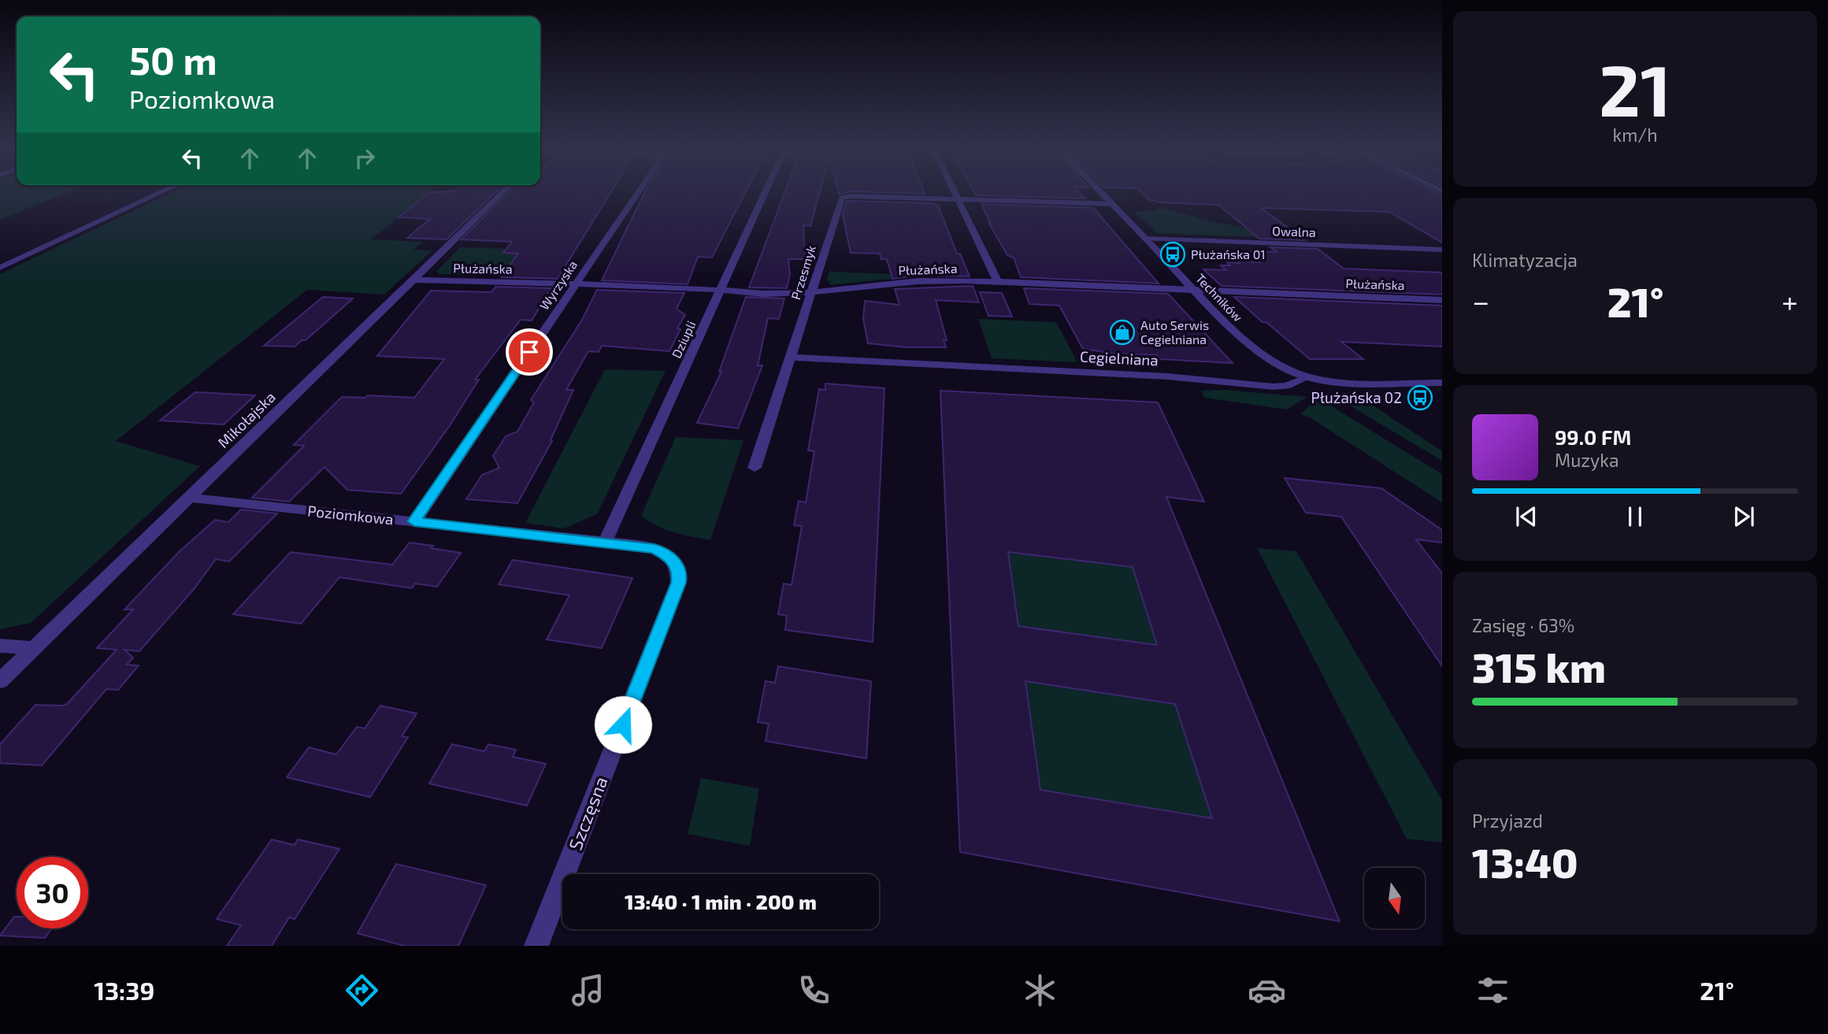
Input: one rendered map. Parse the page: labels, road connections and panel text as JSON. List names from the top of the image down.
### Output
{
  "streets": {
    "street": [
      "Owalna",
      "Płużańska",
      "Przesmyk",
      "Wyrzyska",
      "Techników",
      "Dziupli",
      "Cegielniana",
      "Mikołajska",
      "Poziomkowa",
      "Szczęsna"
    ]
  },
  "crossings": [
    ["Owalna", "Techników"],
    ["Płużańska", "Przesmyk"],
    ["Płużańska", "Wyrzyska"],
    ["Płużańska", "Techników"],
    ["Płużańska", "Dziupli"],
    ["Płużańska", "Mikołajska"],
    ["Przesmyk", "Cegielniana"],
    ["Wyrzyska", "Poziomkowa"],
    ["Techników", "Cegielniana"],
    ["Dziupli", "Poziomkowa"],
    ["Mikołajska", "Poziomkowa"],
    ["Poziomkowa", "Szczęsna"]
  ],
  "places": {
    "bus stop": ["Płużańska 01", "Płużańska 02"],
    "shop": ["Auto Serwis Cegielniana"]
  },
  "north": "bottom",
  "page": {
    "tile": [
      ["21", "km/h"],
      "Klimatyzacja",
      ["Zasięg · 63%", "315 km"],
      ["Przyjazd", "13:40"]
    ],
    "turn": ["50 m", "Poziomkowa"],
    "heat": ["−", "21°", "+"],
    "song": ["99.0 FM", "Muzyka"],
    "limit": "30",
    "trip": "13:40 · 1 min · 200 m",
    "tabs": ["13:39", "21°"]
  }
}
